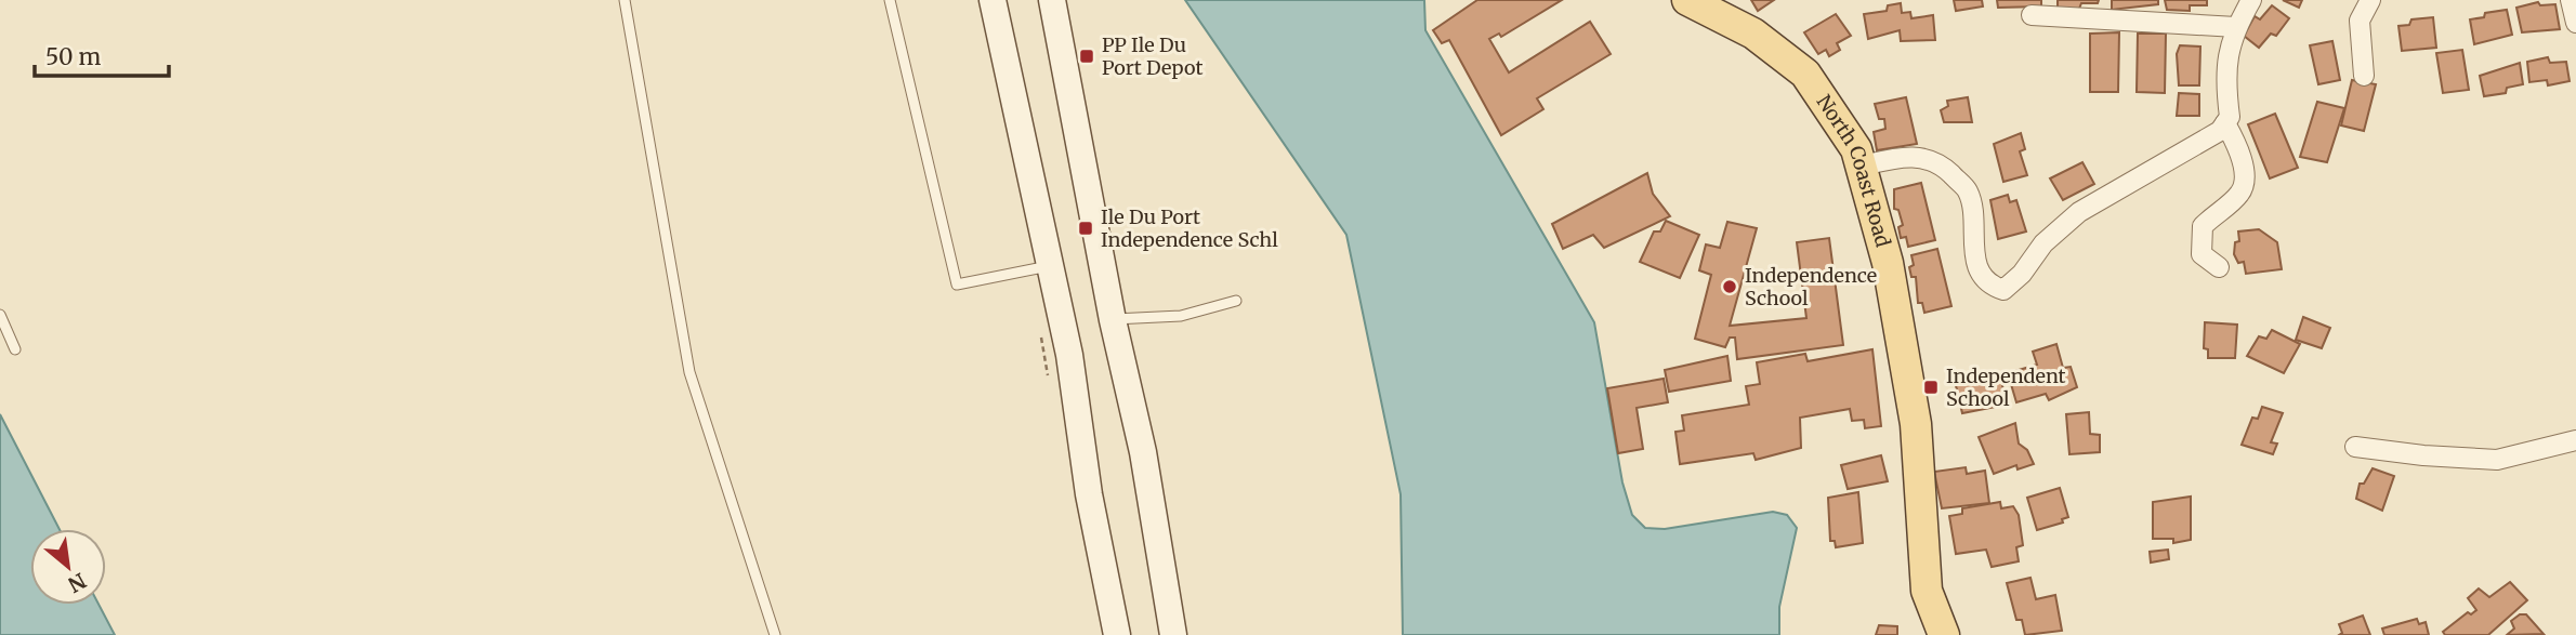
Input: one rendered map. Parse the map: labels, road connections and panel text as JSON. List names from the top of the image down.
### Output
{
  "streets": {
    "main road": ["North Coast Road"]
  },
  "places": {
    "transit": ["PP Ile Du Port Depot", "Ile Du Port Independence Schl", "Independent School"],
    "other": ["Independence School"]
  },
  "scale_bar": "50 m",
  "north": "bottom right"
}
